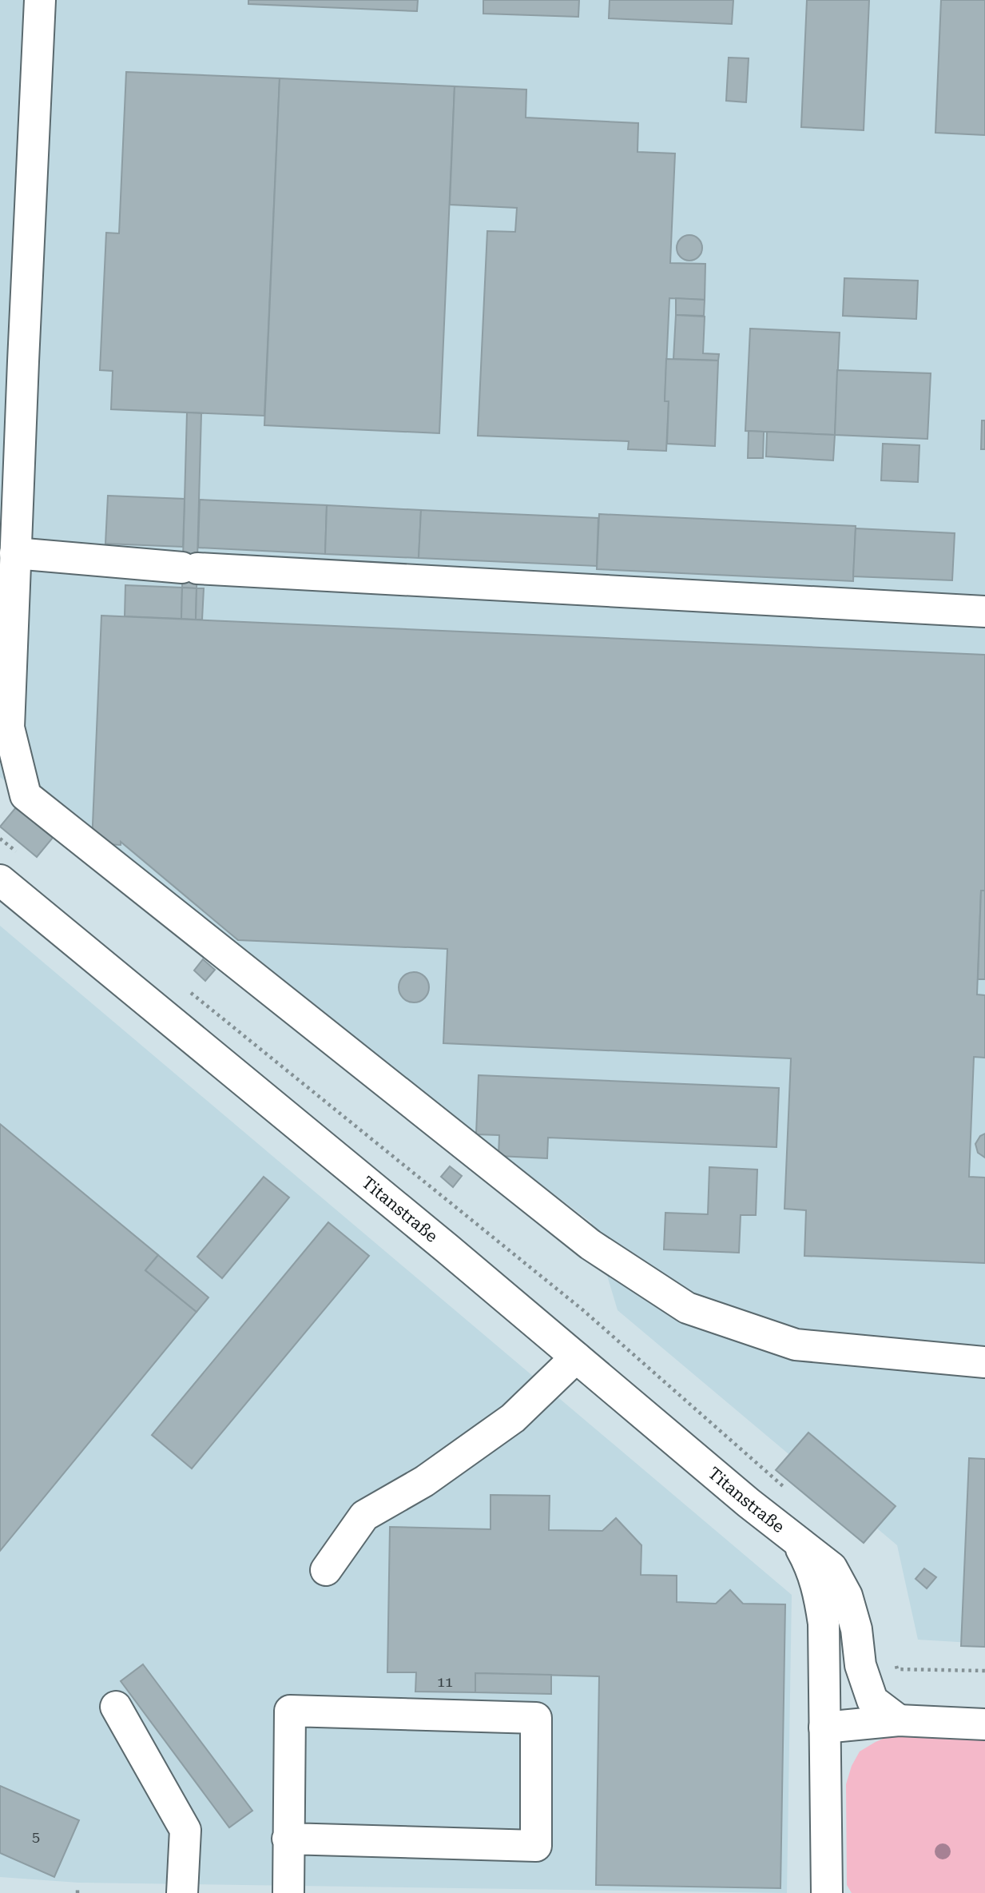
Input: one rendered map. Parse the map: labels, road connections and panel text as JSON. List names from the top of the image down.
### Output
{
  "streets": {
    "street": ["Titanstraße"]
  },
  "house_numbers": ["11", "5"]
}
